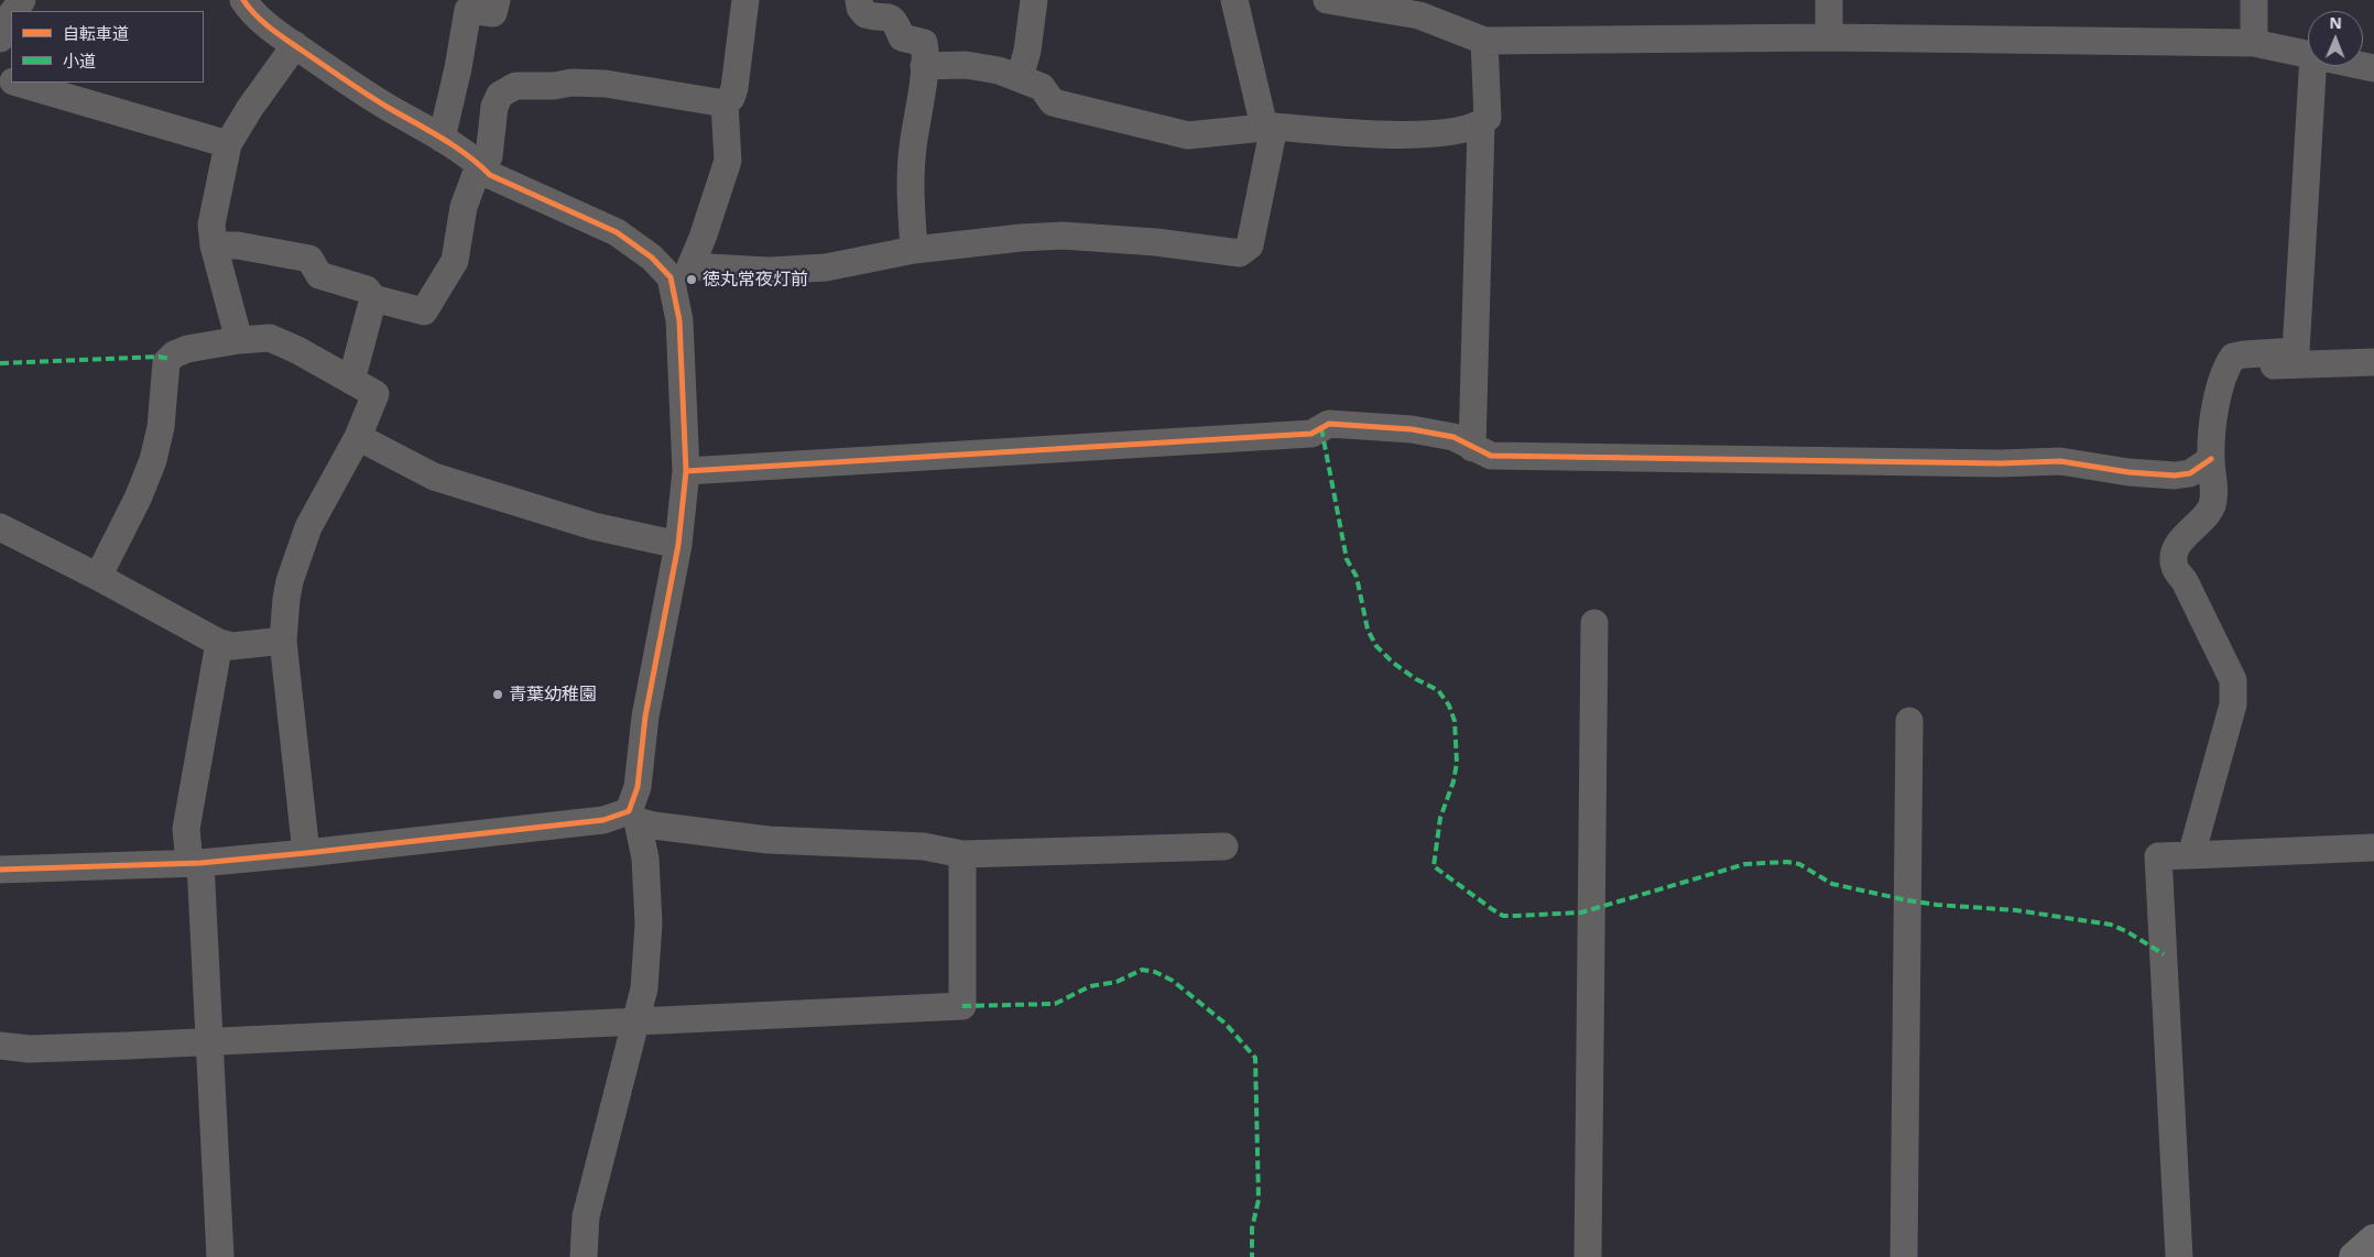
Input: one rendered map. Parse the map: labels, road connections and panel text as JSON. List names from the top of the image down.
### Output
{
  "places": ["徳丸常夜灯前", "青葉幼稚園"],
  "legend": ["自転車道", "小道"],
  "north": "top"
}
